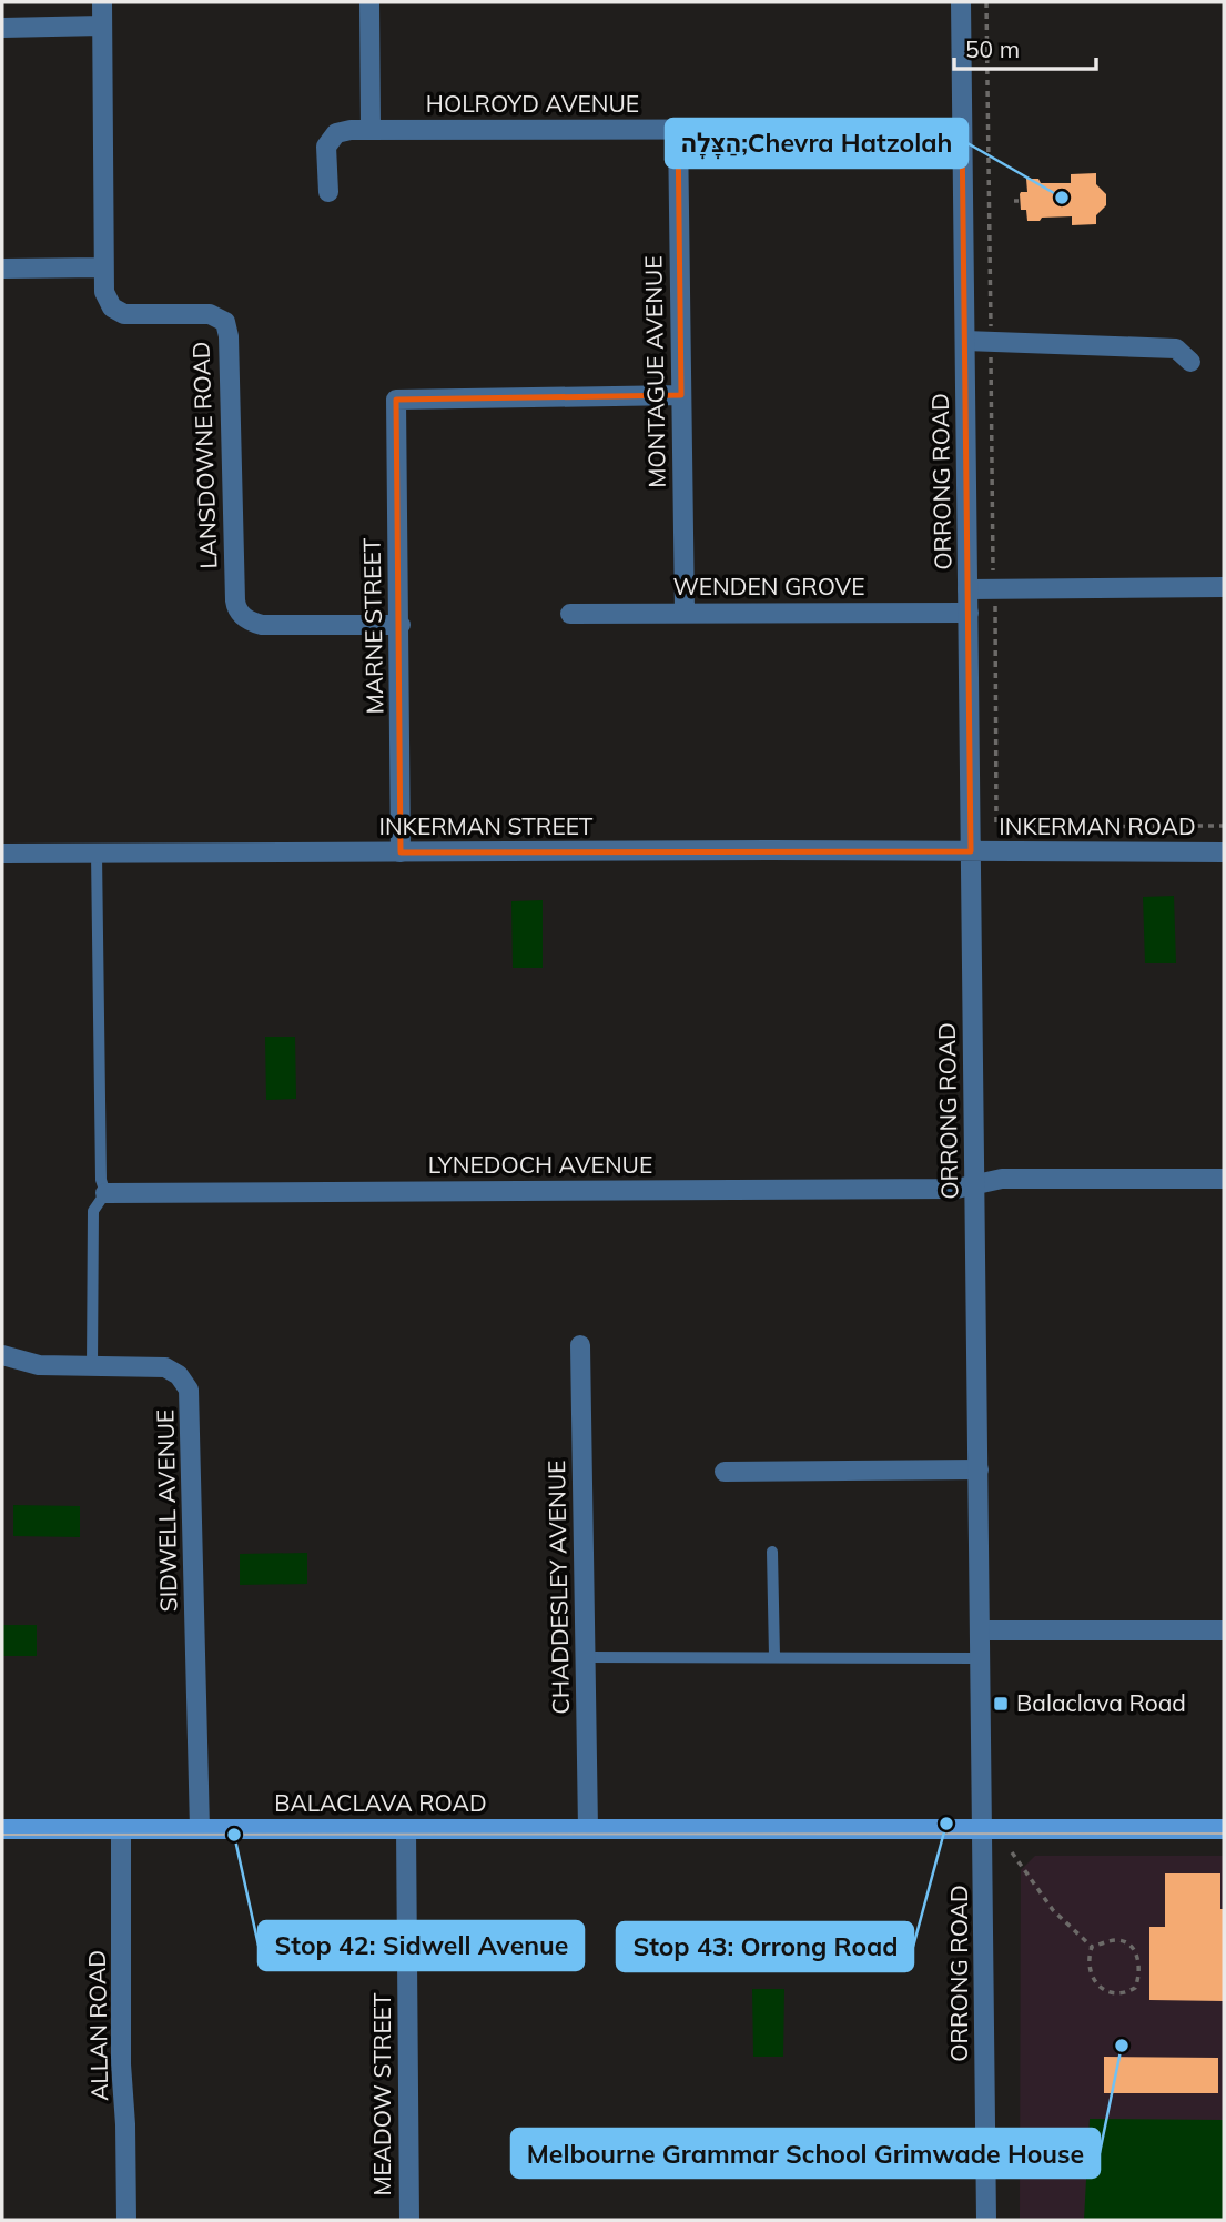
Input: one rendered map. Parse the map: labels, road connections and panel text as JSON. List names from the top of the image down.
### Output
{
  "streets": {
    "main road": ["BALACLAVA ROAD"],
    "street": [
      "HOLROYD AVENUE",
      "MONTAGUE AVENUE",
      "LANSDOWNE ROAD",
      "ORRONG ROAD",
      "WENDEN GROVE",
      "MARNE STREET",
      "INKERMAN STREET",
      "INKERMAN ROAD",
      "LYNEDOCH AVENUE",
      "SIDWELL AVENUE",
      "CHADDESLEY AVENUE",
      "ALLAN ROAD",
      "MEADOW STREET"
    ]
  },
  "crossings": [
    ["HOLROYD AVENUE", "MONTAGUE AVENUE"],
    ["HOLROYD AVENUE", "ORRONG ROAD"],
    ["MONTAGUE AVENUE", "WENDEN GROVE"],
    ["MONTAGUE AVENUE", "MARNE STREET"],
    ["LANSDOWNE ROAD", "MARNE STREET"],
    ["ORRONG ROAD", "WENDEN GROVE"],
    ["ORRONG ROAD", "INKERMAN STREET"],
    ["ORRONG ROAD", "INKERMAN ROAD"],
    ["ORRONG ROAD", "LYNEDOCH AVENUE"],
    ["ORRONG ROAD", "BALACLAVA ROAD"],
    ["MARNE STREET", "INKERMAN STREET"],
    ["INKERMAN STREET", "INKERMAN ROAD"],
    ["SIDWELL AVENUE", "BALACLAVA ROAD"],
    ["CHADDESLEY AVENUE", "BALACLAVA ROAD"],
    ["BALACLAVA ROAD", "ALLAN ROAD"],
    ["BALACLAVA ROAD", "MEADOW STREET"]
  ],
  "places": {
    "other": [
      "הַצָּלָה;Chevra Hatzolah",
      "Stop 43: Orrong Road",
      "Stop 42: Sidwell Avenue",
      "Melbourne Grammar School Grimwade House"
    ],
    "transit": ["Balaclava Road"]
  },
  "scale_bar": "50 m"
}
